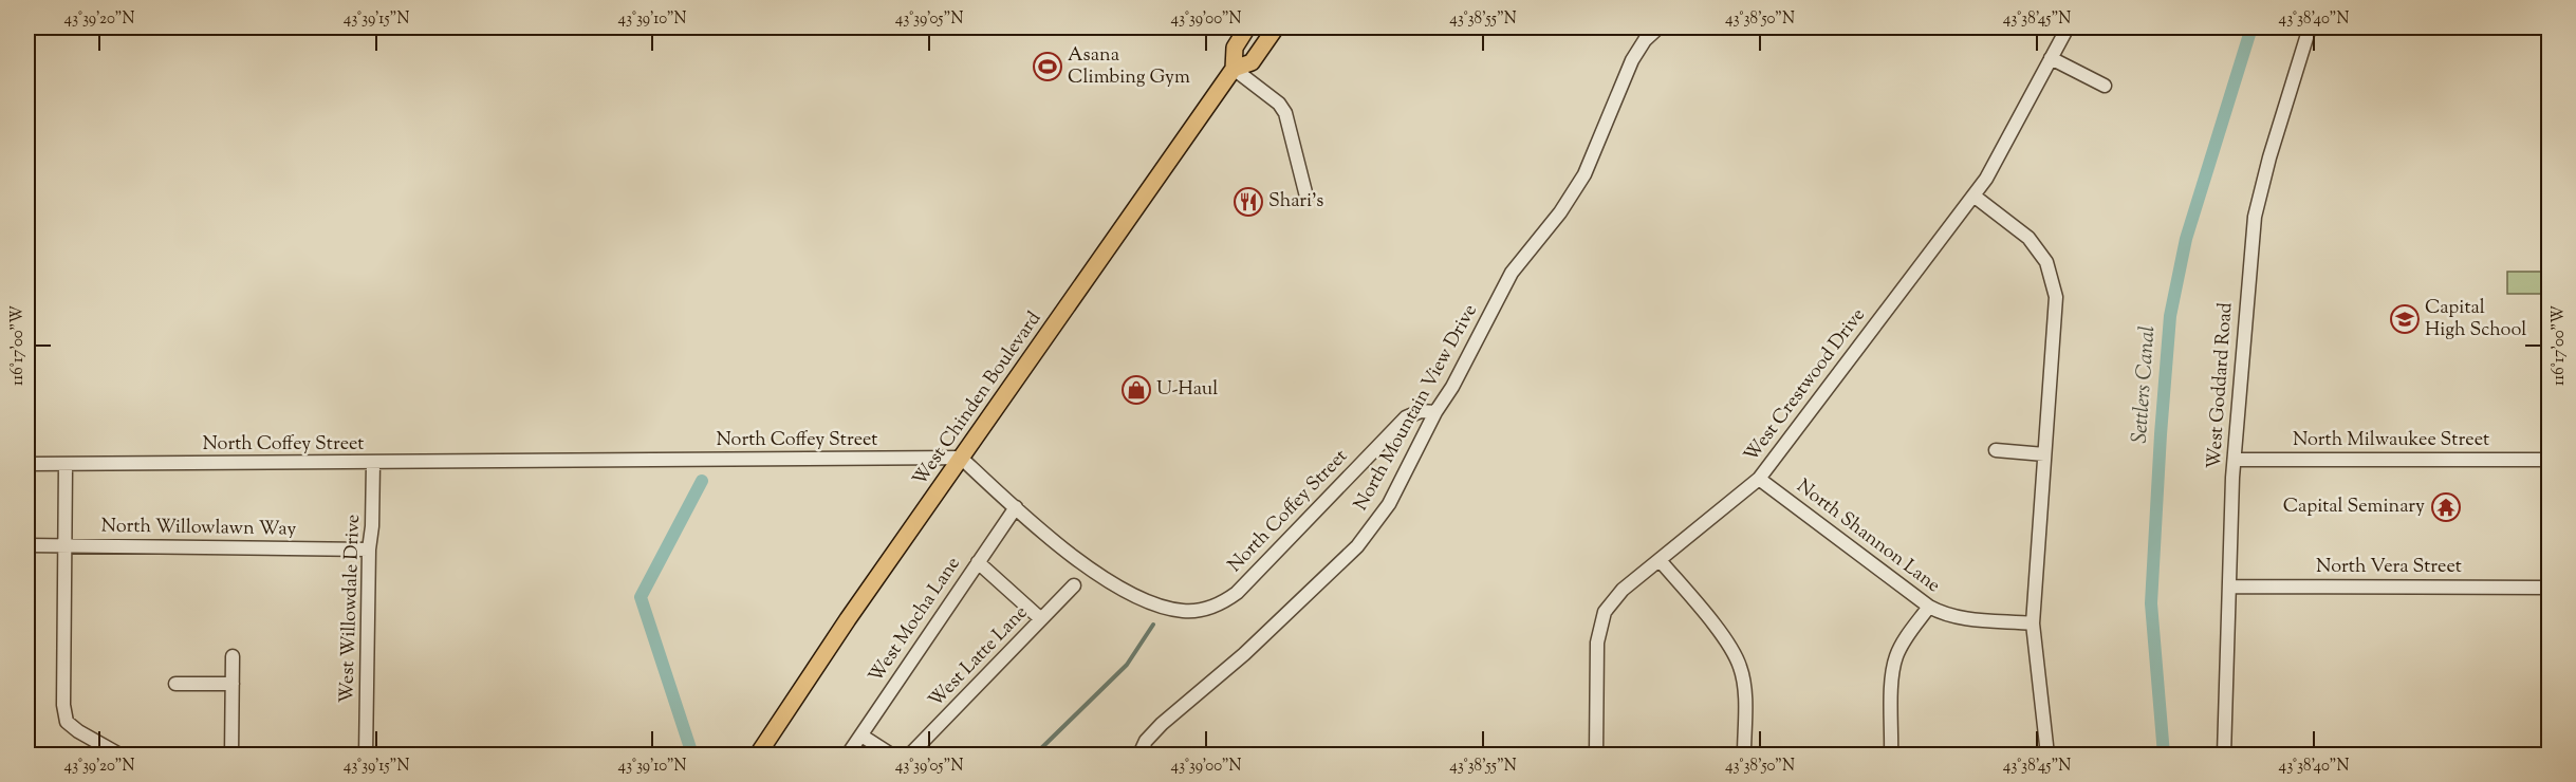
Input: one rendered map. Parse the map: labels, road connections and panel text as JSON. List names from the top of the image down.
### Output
{
  "streets": {
    "main road": ["West Chinden Boulevard"],
    "street": [
      "West Crestwood Drive",
      "West Goddard Road",
      "North Mountain View Drive",
      "North Coffey Street",
      "North Milwaukee Street",
      "North Willowlawn Way",
      "North Shannon Lane",
      "North Vera Street",
      "West Willowdale Drive",
      "West Mocha Lane",
      "West Latte Lane"
    ]
  },
  "crossings": [
    ["West Crestwood Drive", "North Shannon Lane"],
    ["West Goddard Road", "North Milwaukee Street"],
    ["West Goddard Road", "North Vera Street"],
    ["West Chinden Boulevard", "North Coffey Street"],
    ["North Mountain View Drive", "North Coffey Street"],
    ["North Coffey Street", "West Willowdale Drive"],
    ["North Coffey Street", "West Mocha Lane"],
    ["North Willowlawn Way", "West Willowdale Drive"]
  ],
  "water": ["Settlers Canal"],
  "places": {
    "sports": ["Asana Climbing Gym"],
    "restaurant": ["Shari's"],
    "school or university": ["Capital High School"],
    "shop": ["U-Haul"],
    "temple": ["Capital Seminary"]
  },
  "coordinates": [
    "43°39'20\"N",
    "43°39'15\"N",
    "43°39'10\"N",
    "43°39'05\"N",
    "43°39'00\"N",
    "43°38'55\"N",
    "43°38'50\"N",
    "43°38'45\"N",
    "43°38'40\"N",
    "116°17'00\"W"
  ]
}
